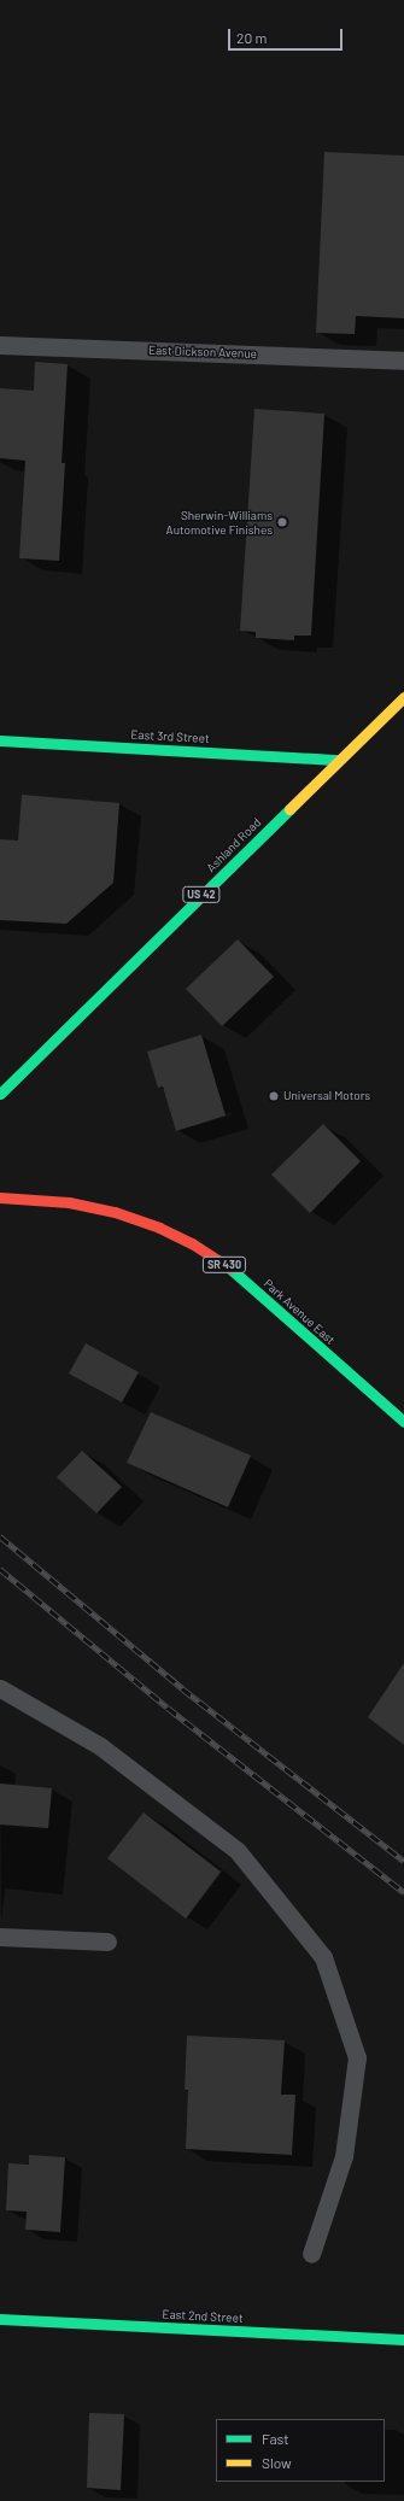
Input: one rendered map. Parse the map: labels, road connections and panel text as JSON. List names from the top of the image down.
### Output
{
  "streets": {
    "main road": [
      "East 3rd Street",
      "Ashland Road",
      "US 42",
      "SR 430",
      "Park Avenue East",
      "East 2nd Street"
    ],
    "lane": ["East Dickson Avenue"]
  },
  "crossings": [
    ["East 3rd Street", "Ashland Road"]
  ],
  "places": ["Sherwin-Williams Automotive Finishes", "Universal Motors"],
  "legend": ["Fast", "Slow"],
  "scale_bar": "20 m"
}
